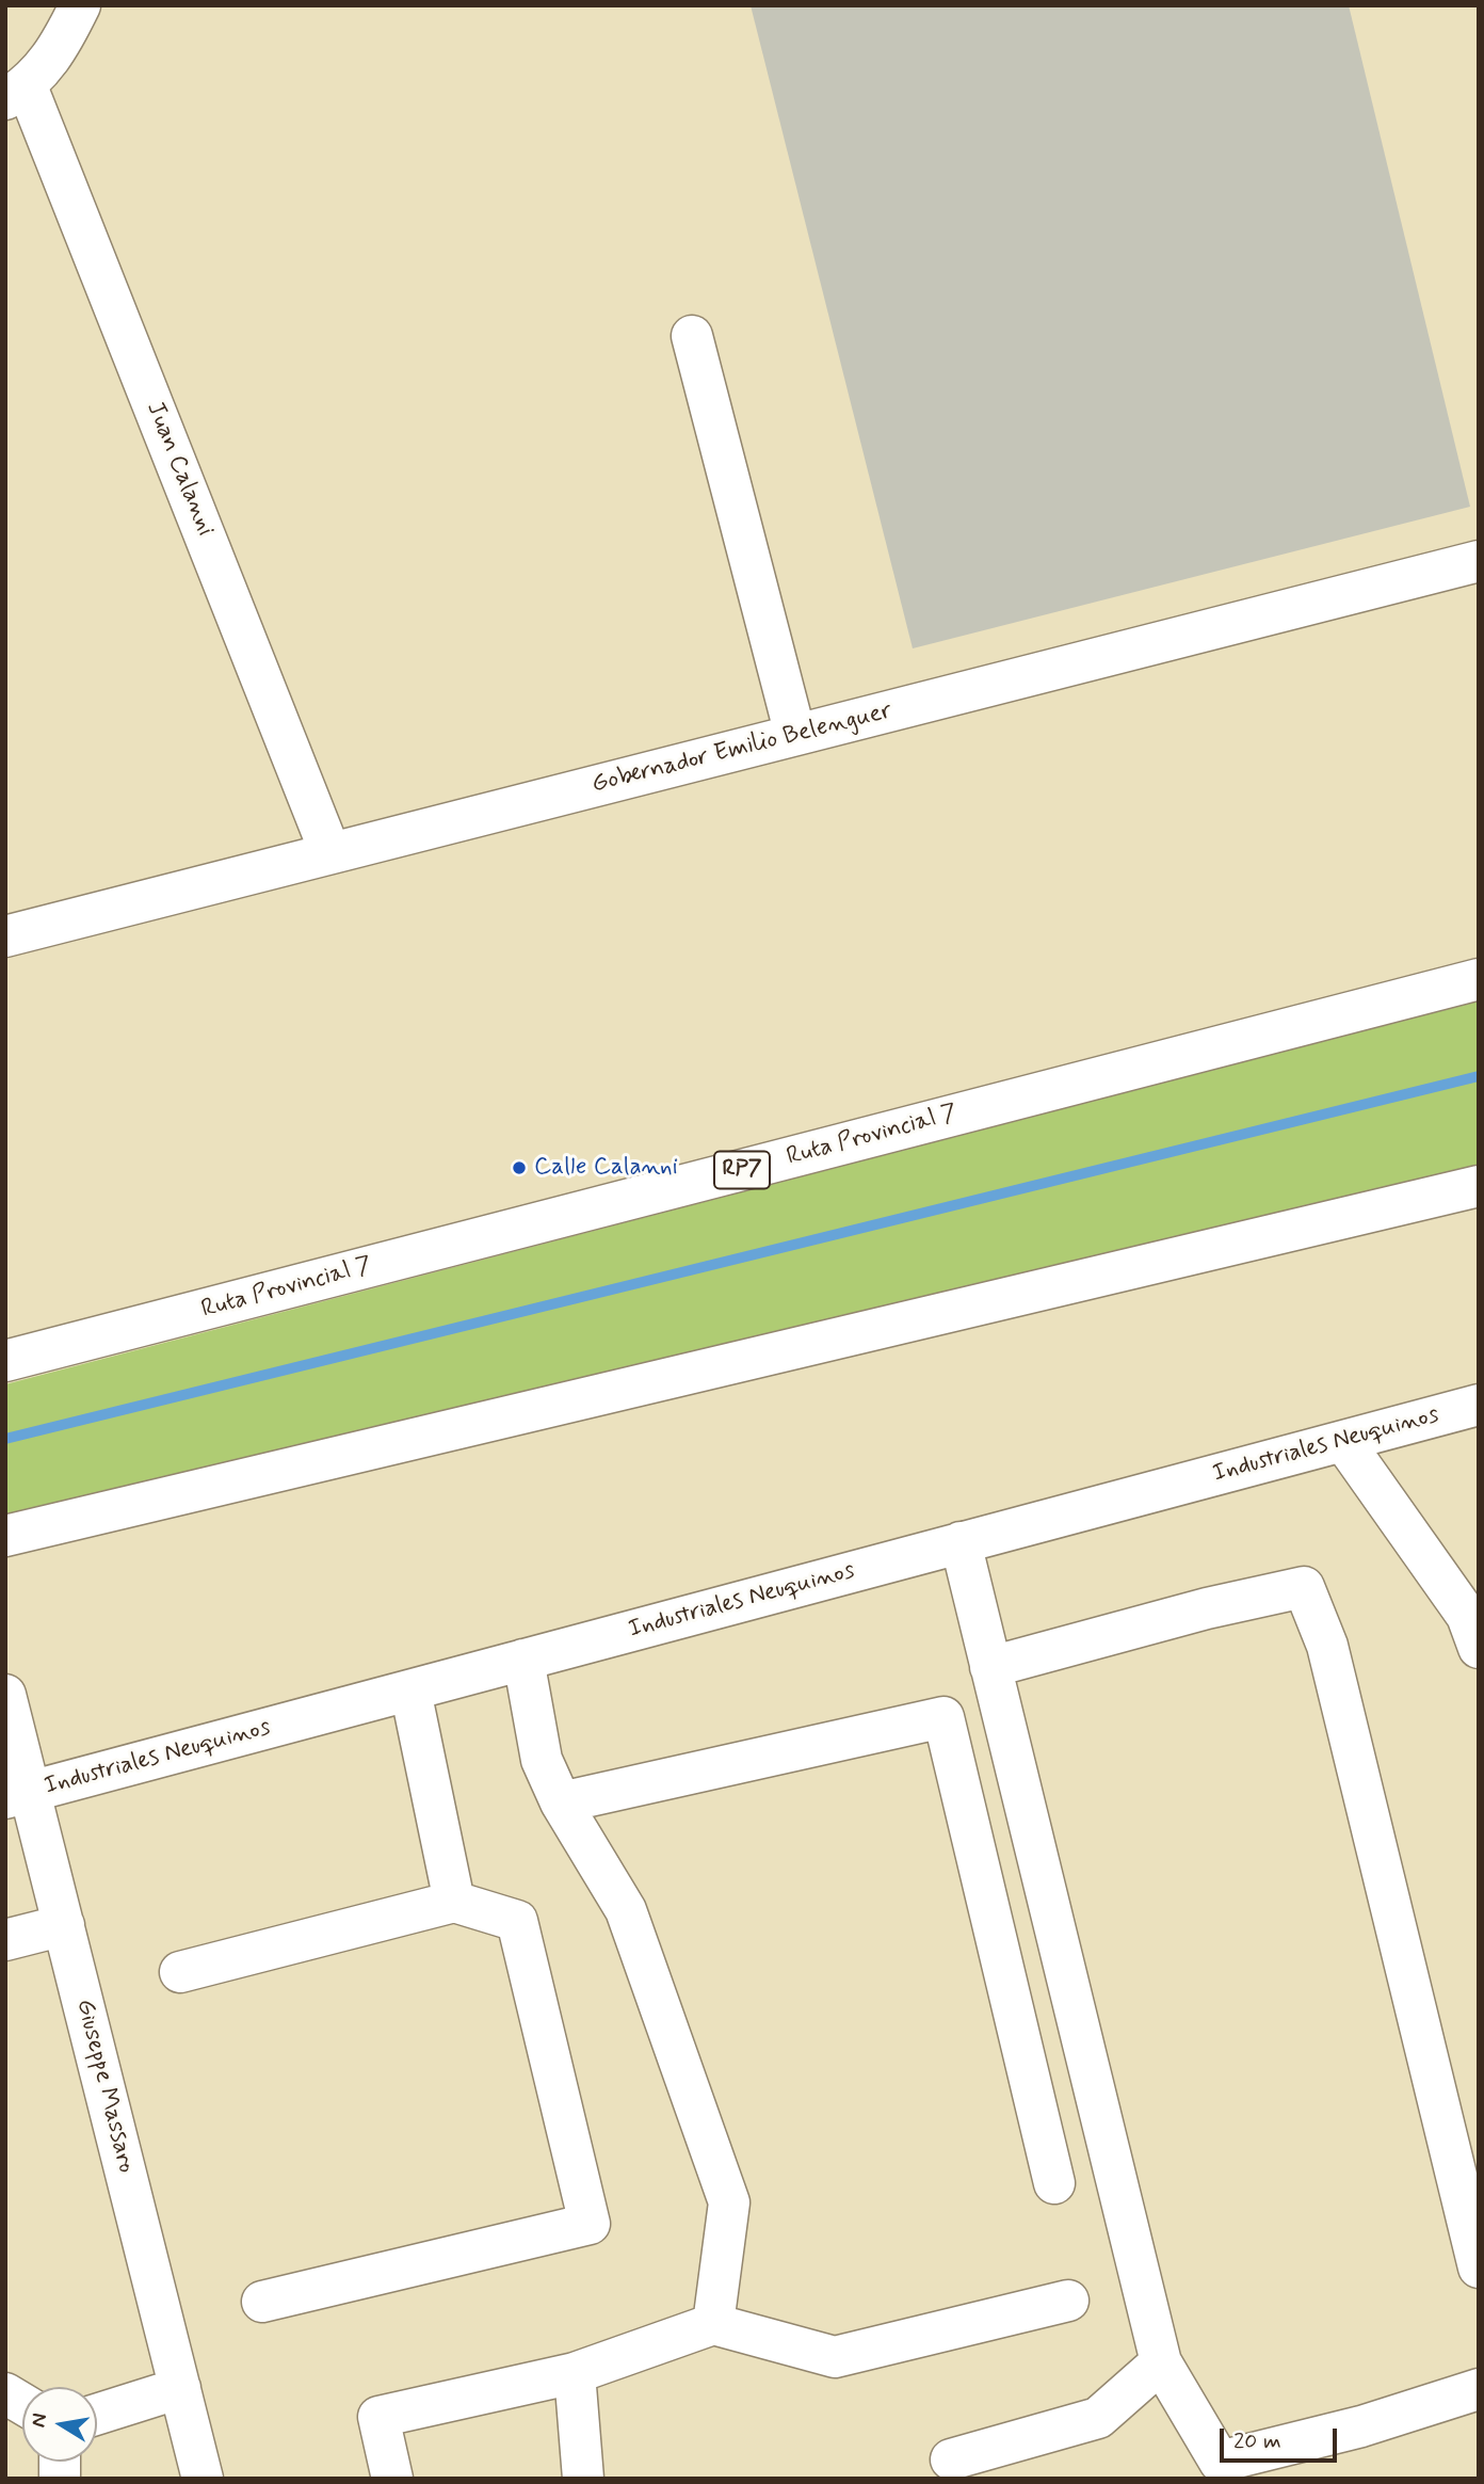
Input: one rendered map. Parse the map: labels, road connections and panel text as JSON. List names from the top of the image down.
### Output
{
  "streets": {
    "main road": [
      "Juan Calanni",
      "Gobernador Emilio Belenguer",
      "Ruta Provincial 7",
      "RP7",
      "Industriales Neuquinos",
      "Giuseppe Massaro"
    ]
  },
  "crossings": [
    ["Juan Calanni", "Gobernador Emilio Belenguer"],
    ["Industriales Neuquinos", "Giuseppe Massaro"]
  ],
  "places": ["Calle Calanni"],
  "scale_bar": "20 m",
  "north": "left"
}
